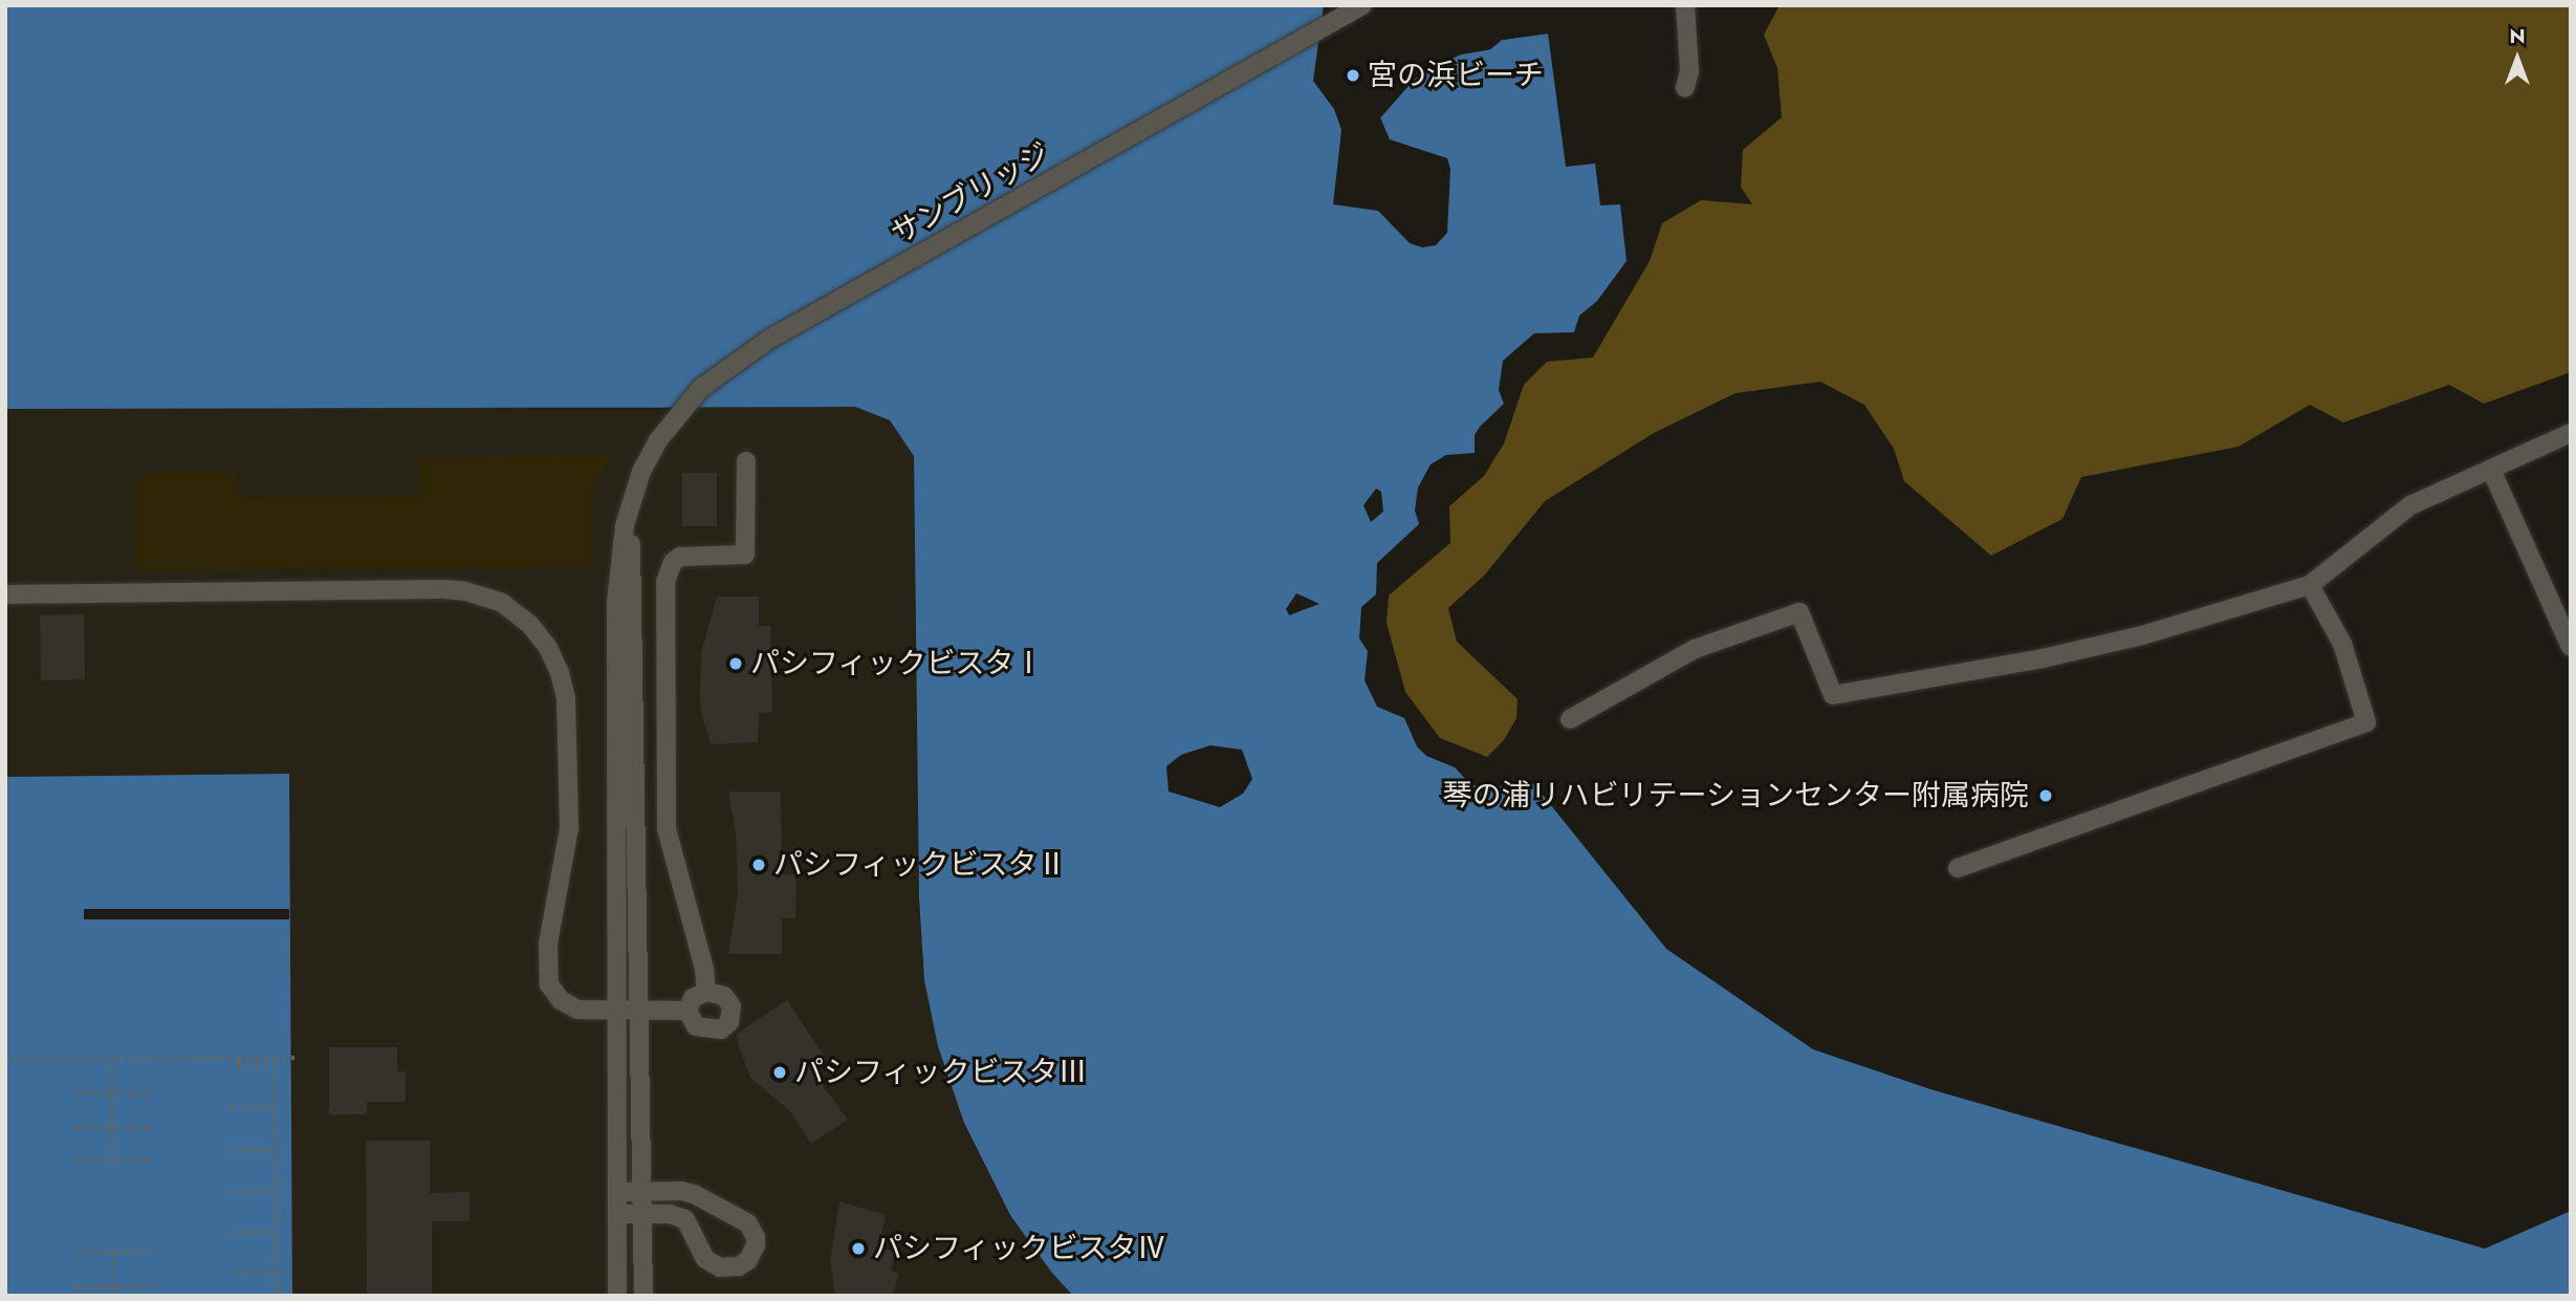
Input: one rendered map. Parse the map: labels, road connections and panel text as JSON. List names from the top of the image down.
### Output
{
  "streets": {
    "street": ["サンブリッジ"]
  },
  "places": [
    "宮の浜ビーチ",
    "パシフィックビスタⅠ",
    "琴の浦リハビリテーションセンター附属病院",
    "パシフィックビスタⅡ",
    "パシフィックビスタⅢ",
    "パシフィックビスタⅣ"
  ],
  "north": "top"
}
